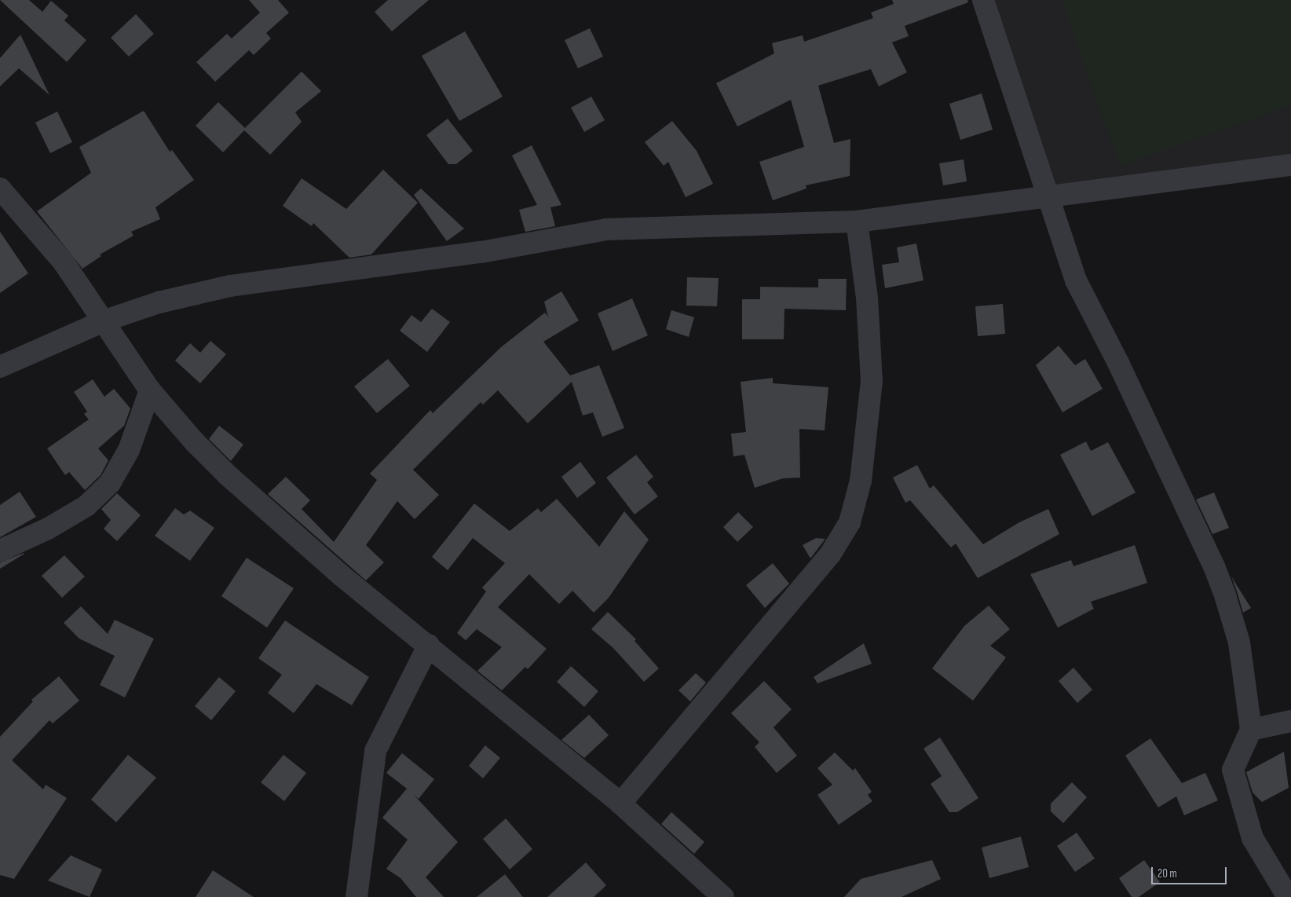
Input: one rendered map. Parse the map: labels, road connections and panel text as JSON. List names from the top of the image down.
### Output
{
  "scale_bar": "20 m"
}
